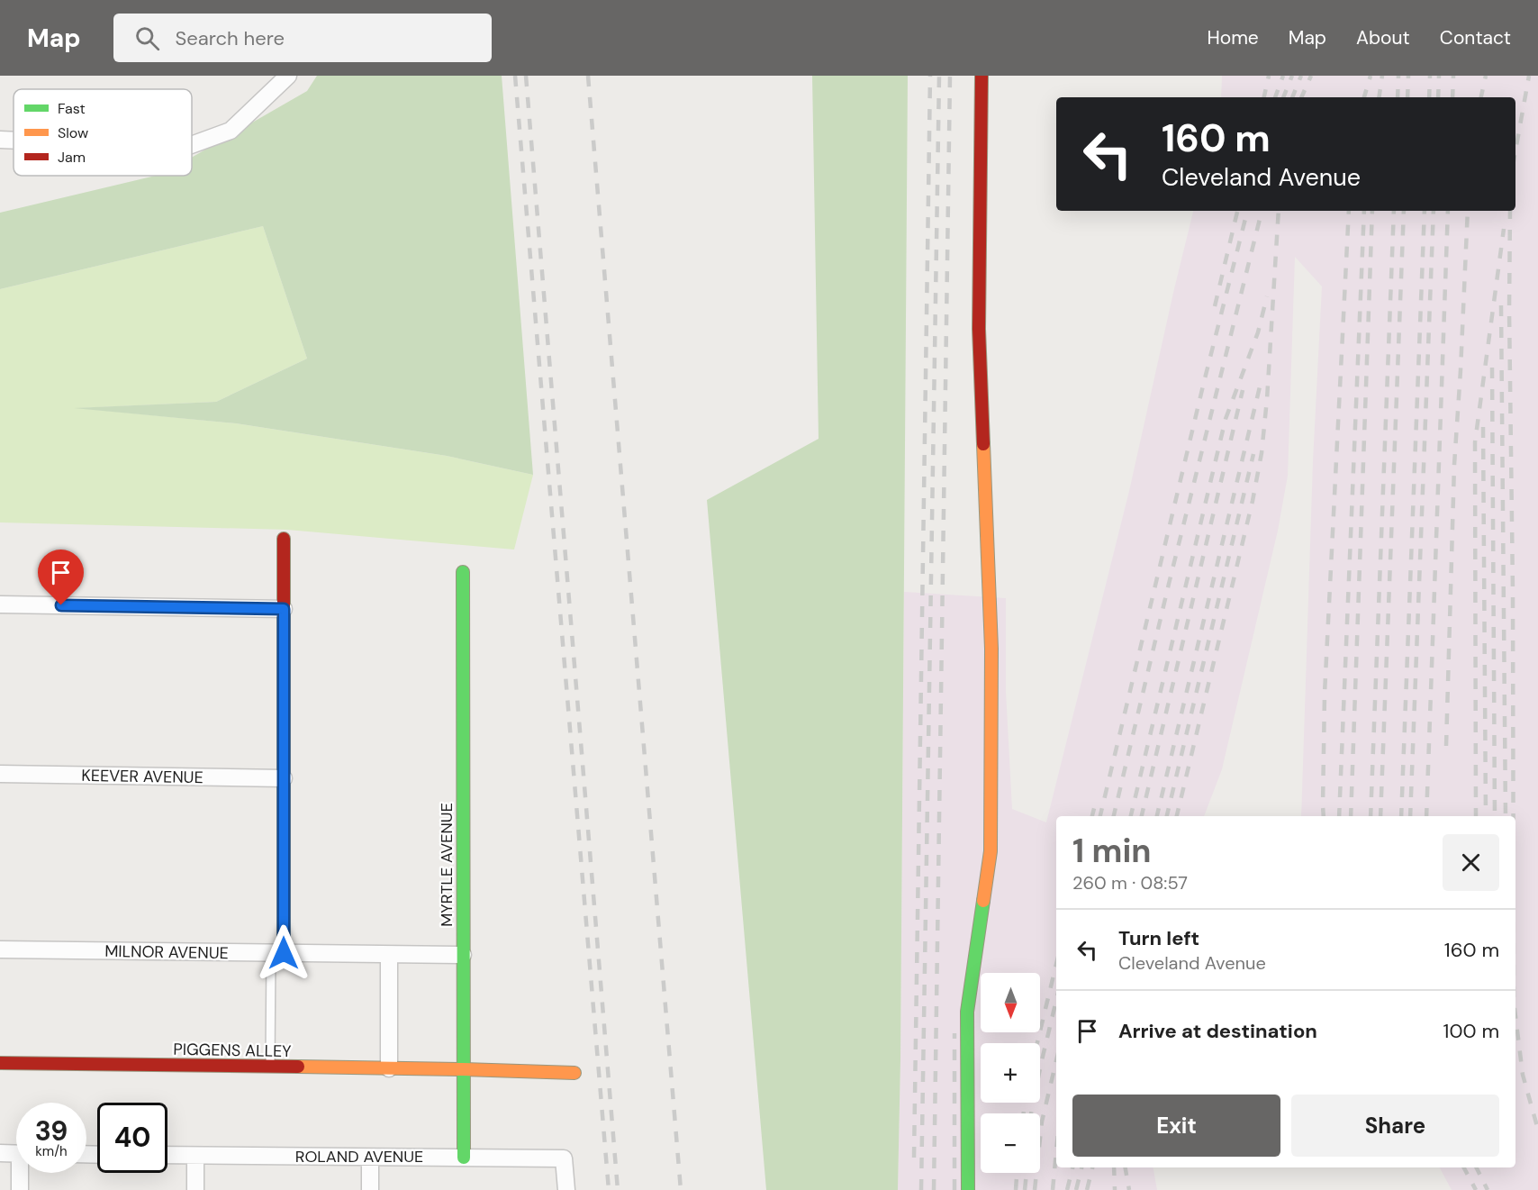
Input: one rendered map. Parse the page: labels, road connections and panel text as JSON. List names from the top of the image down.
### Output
{
  "streets": {
    "street": [
      "KEEVER AVENUE",
      "MYRTLE AVENUE",
      "MILNOR AVENUE",
      "PIGGENS ALLEY",
      "ROLAND AVENUE"
    ]
  },
  "crossings": [
    ["MYRTLE AVENUE", "MILNOR AVENUE"],
    ["MYRTLE AVENUE", "PIGGENS ALLEY"],
    ["MYRTLE AVENUE", "ROLAND AVENUE"]
  ],
  "legend": ["Fast", "Slow", "Jam"],
  "north": "bottom",
  "page": {
    "header": "Map",
    "search": "Search here",
    "nav": [
      "Home",
      "Map",
      "About",
      "Contact"
    ],
    "turn": ["160 m", "Cleveland Avenue"],
    "heading": ["1 min", "260 m · 08:57"],
    "list": [
      {
        "name": "Turn left",
        "note": "Cleveland Avenue",
        "value": "160 m"
      },
      {
        "name": "Arrive at destination",
        "value": "100 m"
      }
    ],
    "map_buttons": ["+", "−"],
    "buttons": ["Exit", "Share"],
    "speed": "39 km/h",
    "limit": "40"
  }
}
